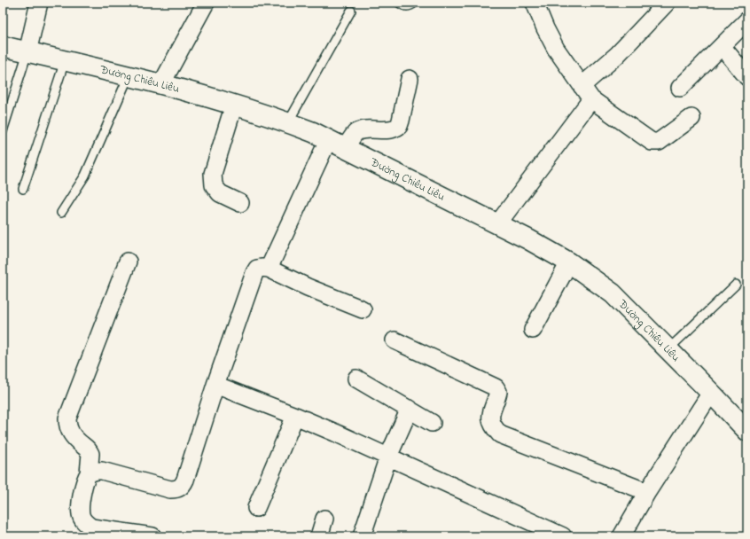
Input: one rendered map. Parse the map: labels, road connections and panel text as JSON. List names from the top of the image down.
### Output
{
  "streets": {
    "street": ["Đường Chiêu Liêu"]
  }
}
